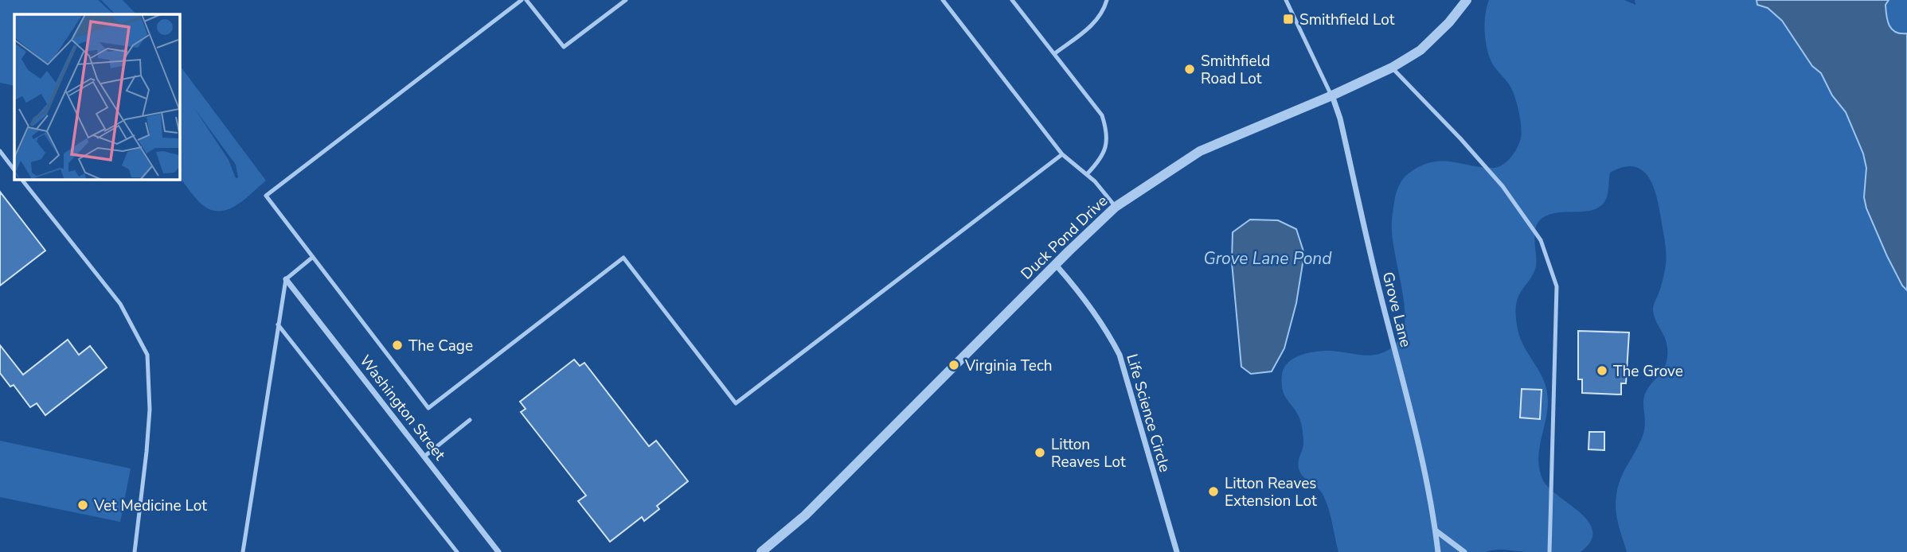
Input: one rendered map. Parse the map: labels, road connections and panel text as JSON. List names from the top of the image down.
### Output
{
  "streets": {
    "street": [
      "Duck Pond Drive",
      "Grove Lane",
      "Washington Street",
      "Life Science Circle"
    ]
  },
  "crossings": [
    ["Duck Pond Drive", "Grove Lane"],
    ["Duck Pond Drive", "Life Science Circle"]
  ],
  "water": ["Grove Lane Pond"],
  "places": {
    "transit": ["Smithfield Lot"],
    "other": [
      "Smithfield Road Lot",
      "The Cage",
      "Virginia Tech",
      "The Grove",
      "Litton Reaves Lot",
      "Litton Reaves Extension Lot",
      "Vet Medicine Lot"
    ]
  }
}
